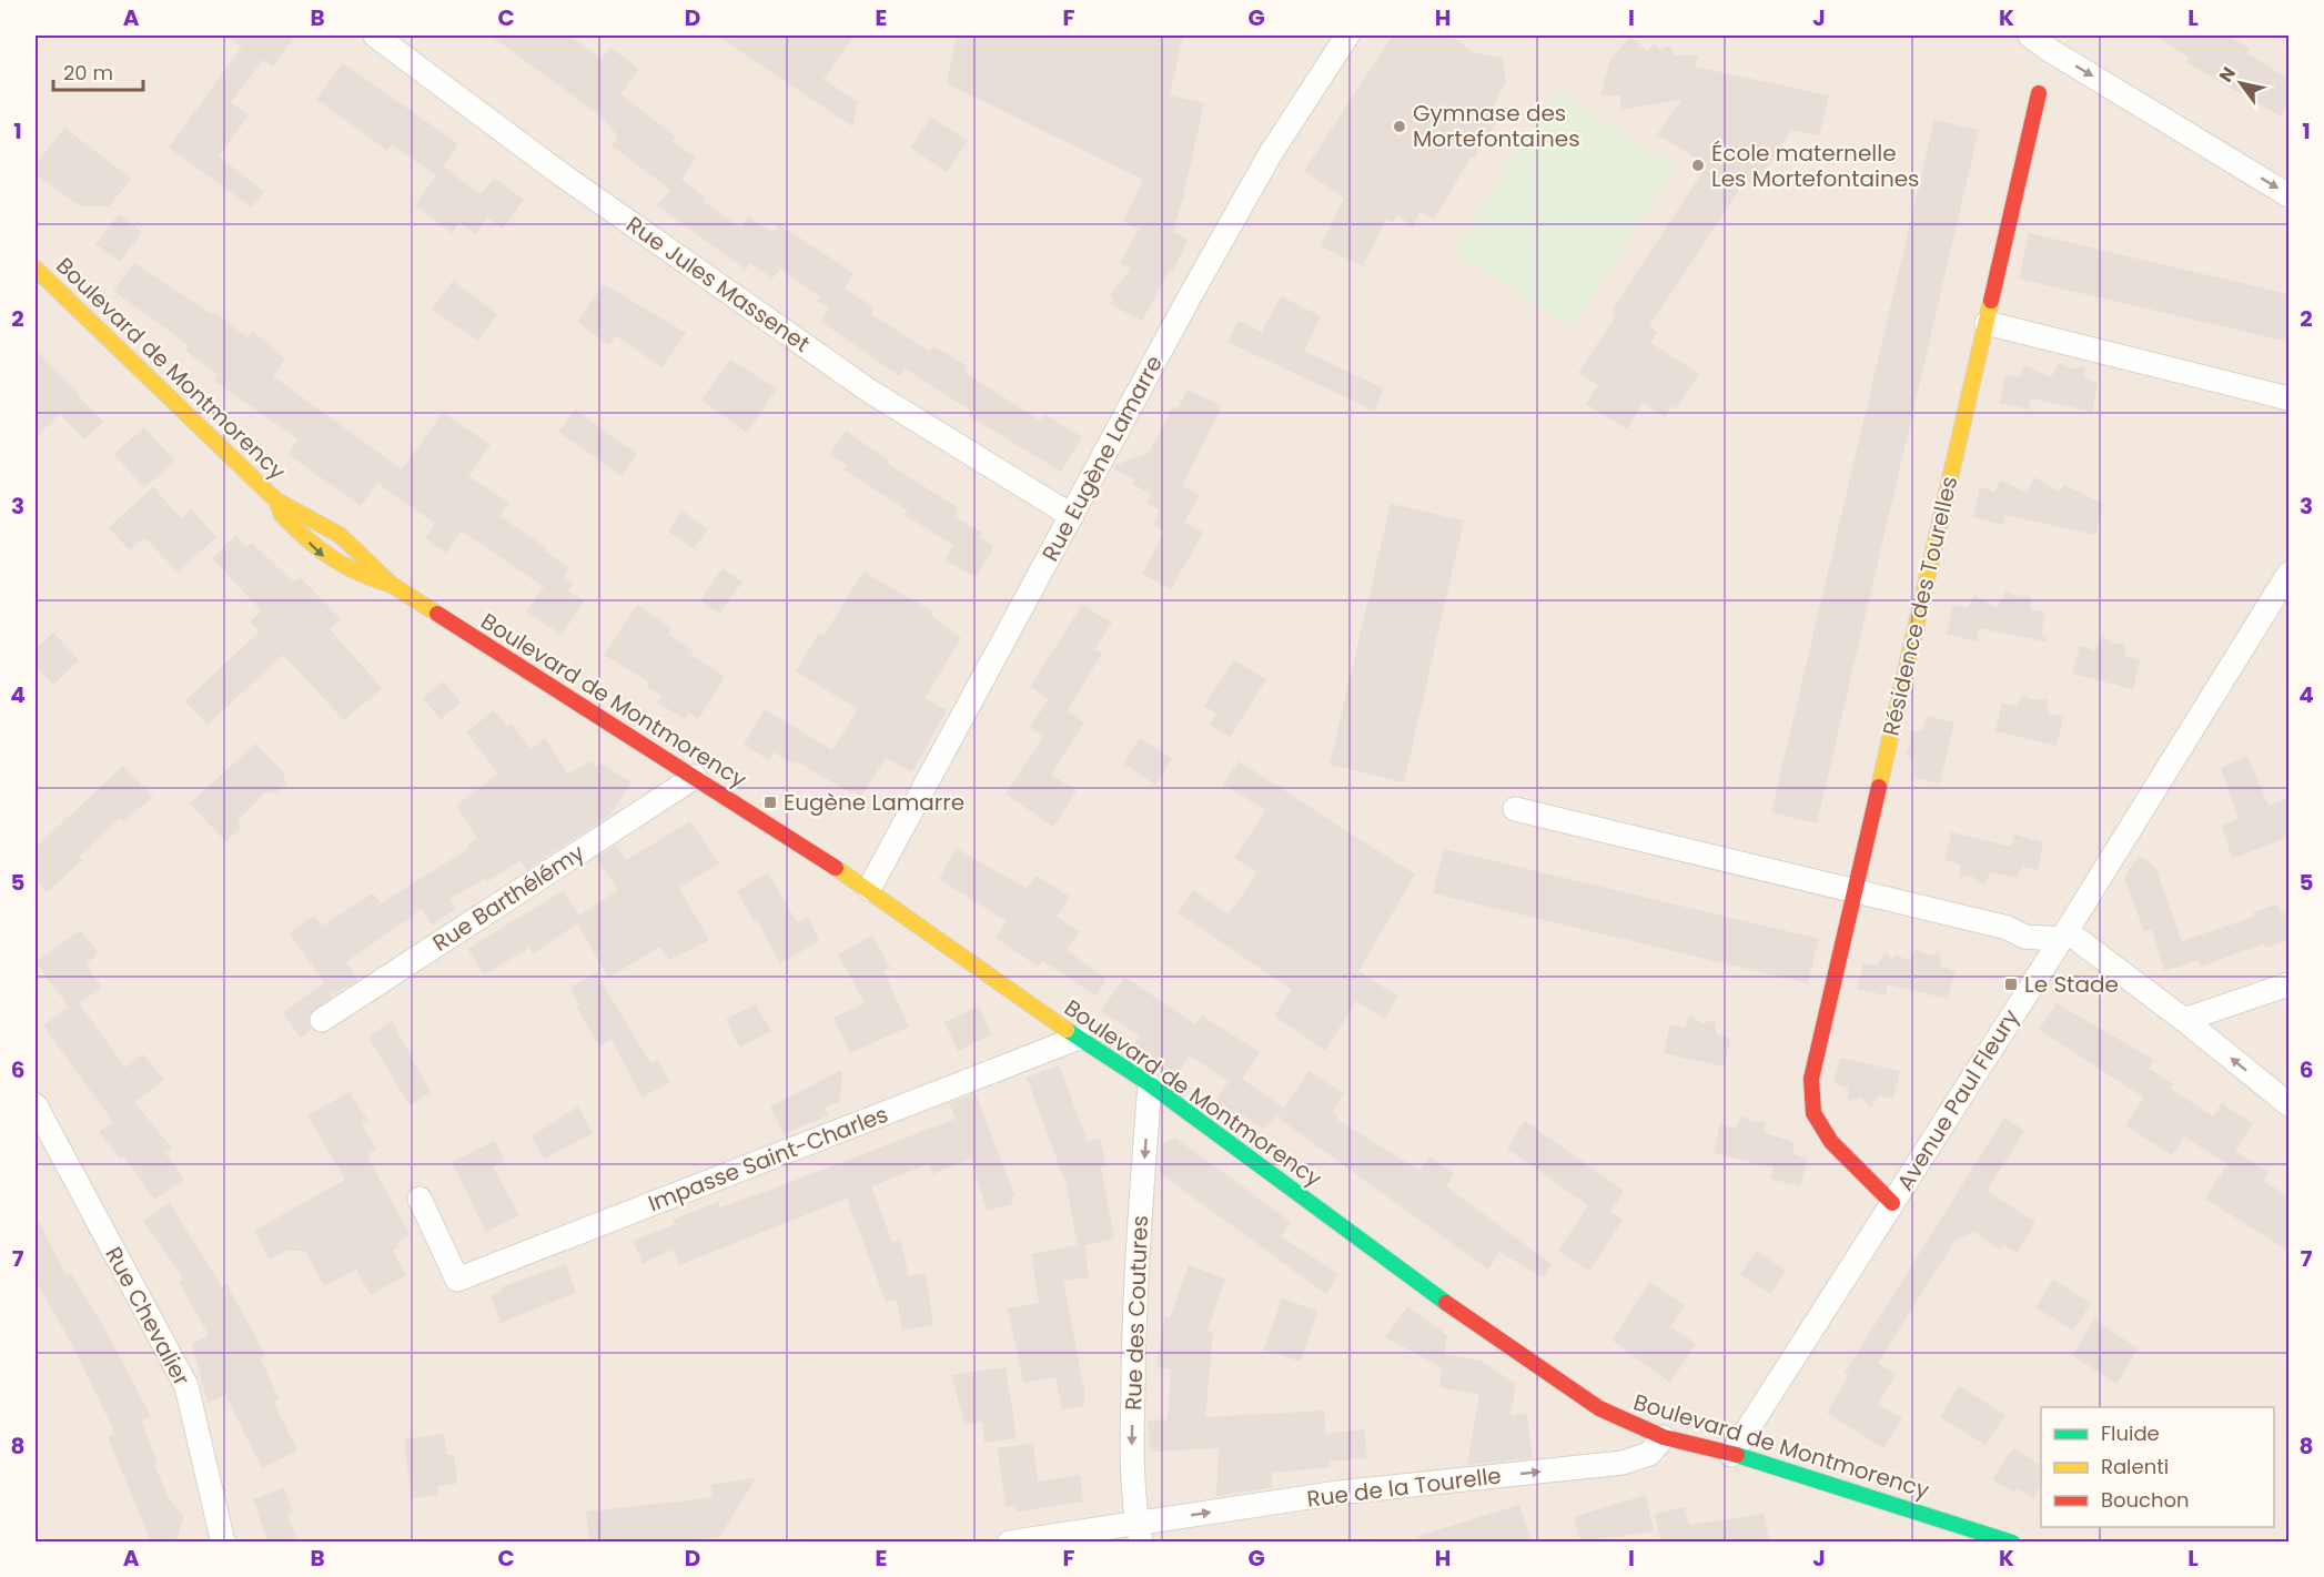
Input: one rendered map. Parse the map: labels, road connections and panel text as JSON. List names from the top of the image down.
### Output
{
  "streets": {
    "street": [
      "Rue Jules Massenet",
      "Boulevard de Montmorency",
      "Rue Eugène Lamarre",
      "Résidence des Tourelles",
      "Rue Barthélémy",
      "Avenue Paul Fleury",
      "Impasse Saint-Charles",
      "Rue des Coutures",
      "Rue Chevalier",
      "Rue de la Tourelle"
    ]
  },
  "crossings": [
    ["Rue Jules Massenet", "Rue Eugène Lamarre"],
    ["Boulevard de Montmorency", "Rue Eugène Lamarre"],
    ["Boulevard de Montmorency", "Rue Barthélémy"],
    ["Boulevard de Montmorency", "Avenue Paul Fleury"],
    ["Boulevard de Montmorency", "Impasse Saint-Charles"],
    ["Boulevard de Montmorency", "Rue des Coutures"],
    ["Boulevard de Montmorency", "Rue de la Tourelle"],
    ["Résidence des Tourelles", "Avenue Paul Fleury"],
    ["Rue des Coutures", "Rue de la Tourelle"]
  ],
  "one_way": ["Rue des Coutures", "Rue de la Tourelle"],
  "places": {
    "other": ["Gymnase des Mortefontaines", "École maternelle Les Mortefontaines"],
    "transit": ["Eugène Lamarre", "Le Stade"]
  },
  "legend": ["Fluide", "Ralenti", "Bouchon"],
  "scale_bar": "20 m",
  "north": "top left",
  "grid": {
    "columns": [
      "A",
      "B",
      "C",
      "D",
      "E",
      "F",
      "G",
      "H",
      "I",
      "J",
      "K",
      "L"
    ],
    "rows": [
      "1",
      "2",
      "3",
      "4",
      "5",
      "6",
      "7",
      "8"
    ]
  }
}
